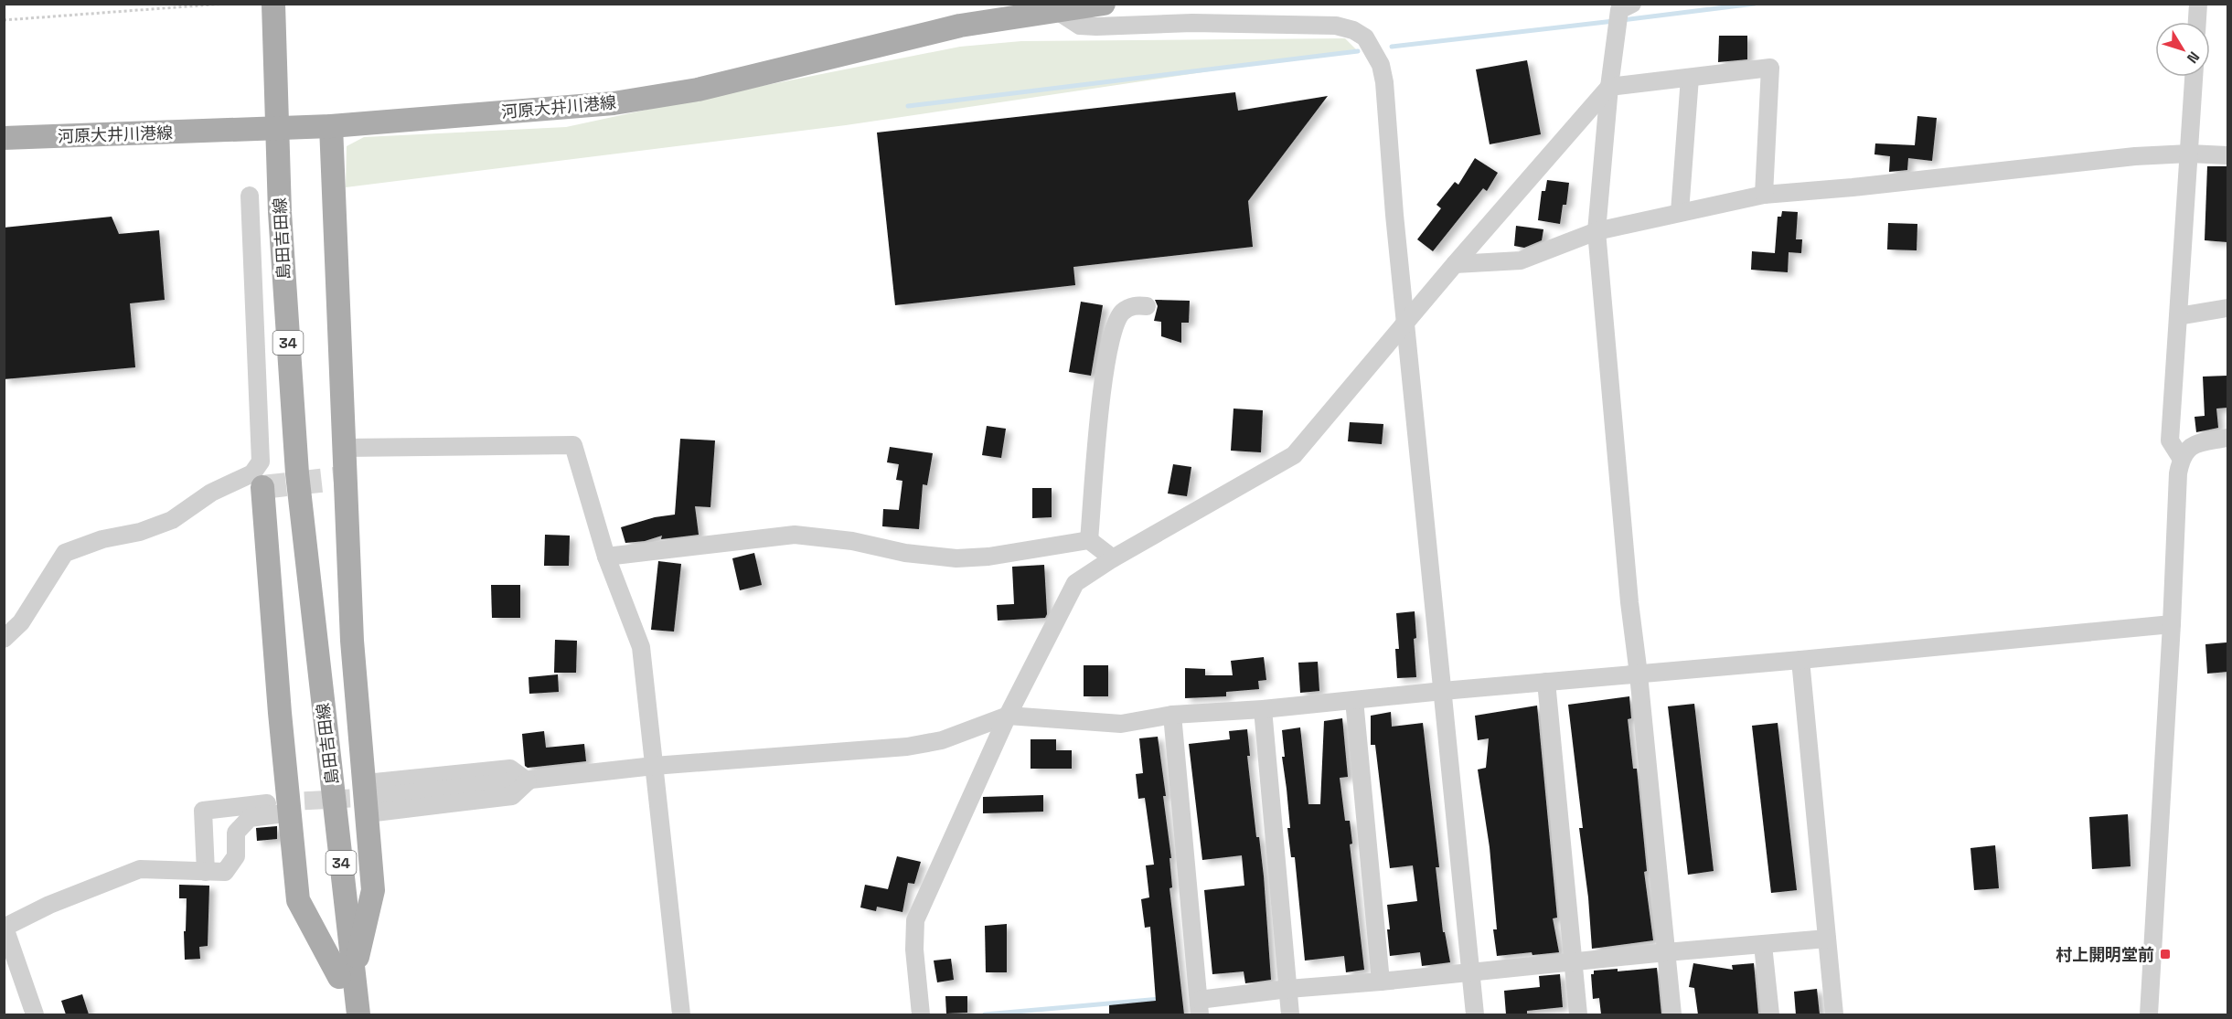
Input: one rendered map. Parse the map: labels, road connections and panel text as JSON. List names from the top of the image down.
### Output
{
  "streets": {
    "main road": ["河原大井川港線", "島田吉田線", "34"]
  },
  "places": {
    "transit": ["村上開明堂前"]
  },
  "north": "bottom right"
}
